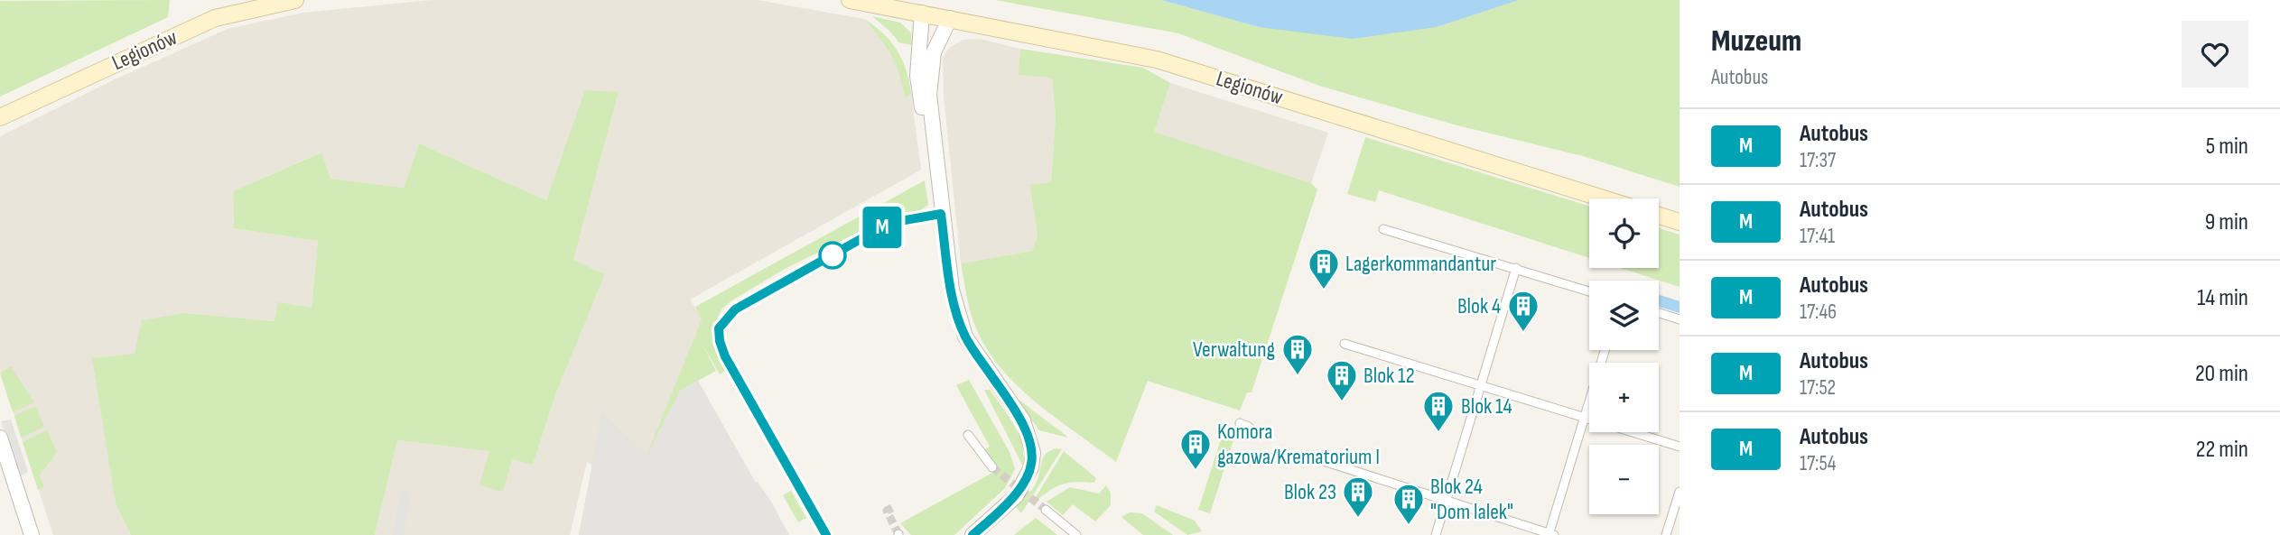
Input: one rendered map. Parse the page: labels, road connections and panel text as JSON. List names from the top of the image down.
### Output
{
  "streets": {
    "main road": ["Legionów"]
  },
  "places": {
    "building": [
      "Lagerkommandantur",
      "Blok 4",
      "Verwaltung",
      "Blok 12",
      "Blok 14",
      "Komora gazowa/Krematorium I",
      "Blok 23",
      "Blok 24 \"Dom lalek\""
    ]
  },
  "lines": ["bus line M"],
  "page": {
    "on_map": "M",
    "heading": ["Muzeum", "Autobus"],
    "list": [
      {
        "mark": "M",
        "name": "Autobus",
        "note": "17:37",
        "value": "5 min"
      },
      {
        "mark": "M",
        "name": "Autobus",
        "note": "17:41",
        "value": "9 min"
      },
      {
        "mark": "M",
        "name": "Autobus",
        "note": "17:46",
        "value": "14 min"
      },
      {
        "mark": "M",
        "name": "Autobus",
        "note": "17:52",
        "value": "20 min"
      },
      {
        "mark": "M",
        "name": "Autobus",
        "note": "17:54",
        "value": "22 min"
      }
    ],
    "map_buttons": ["+", "−"]
  }
}
